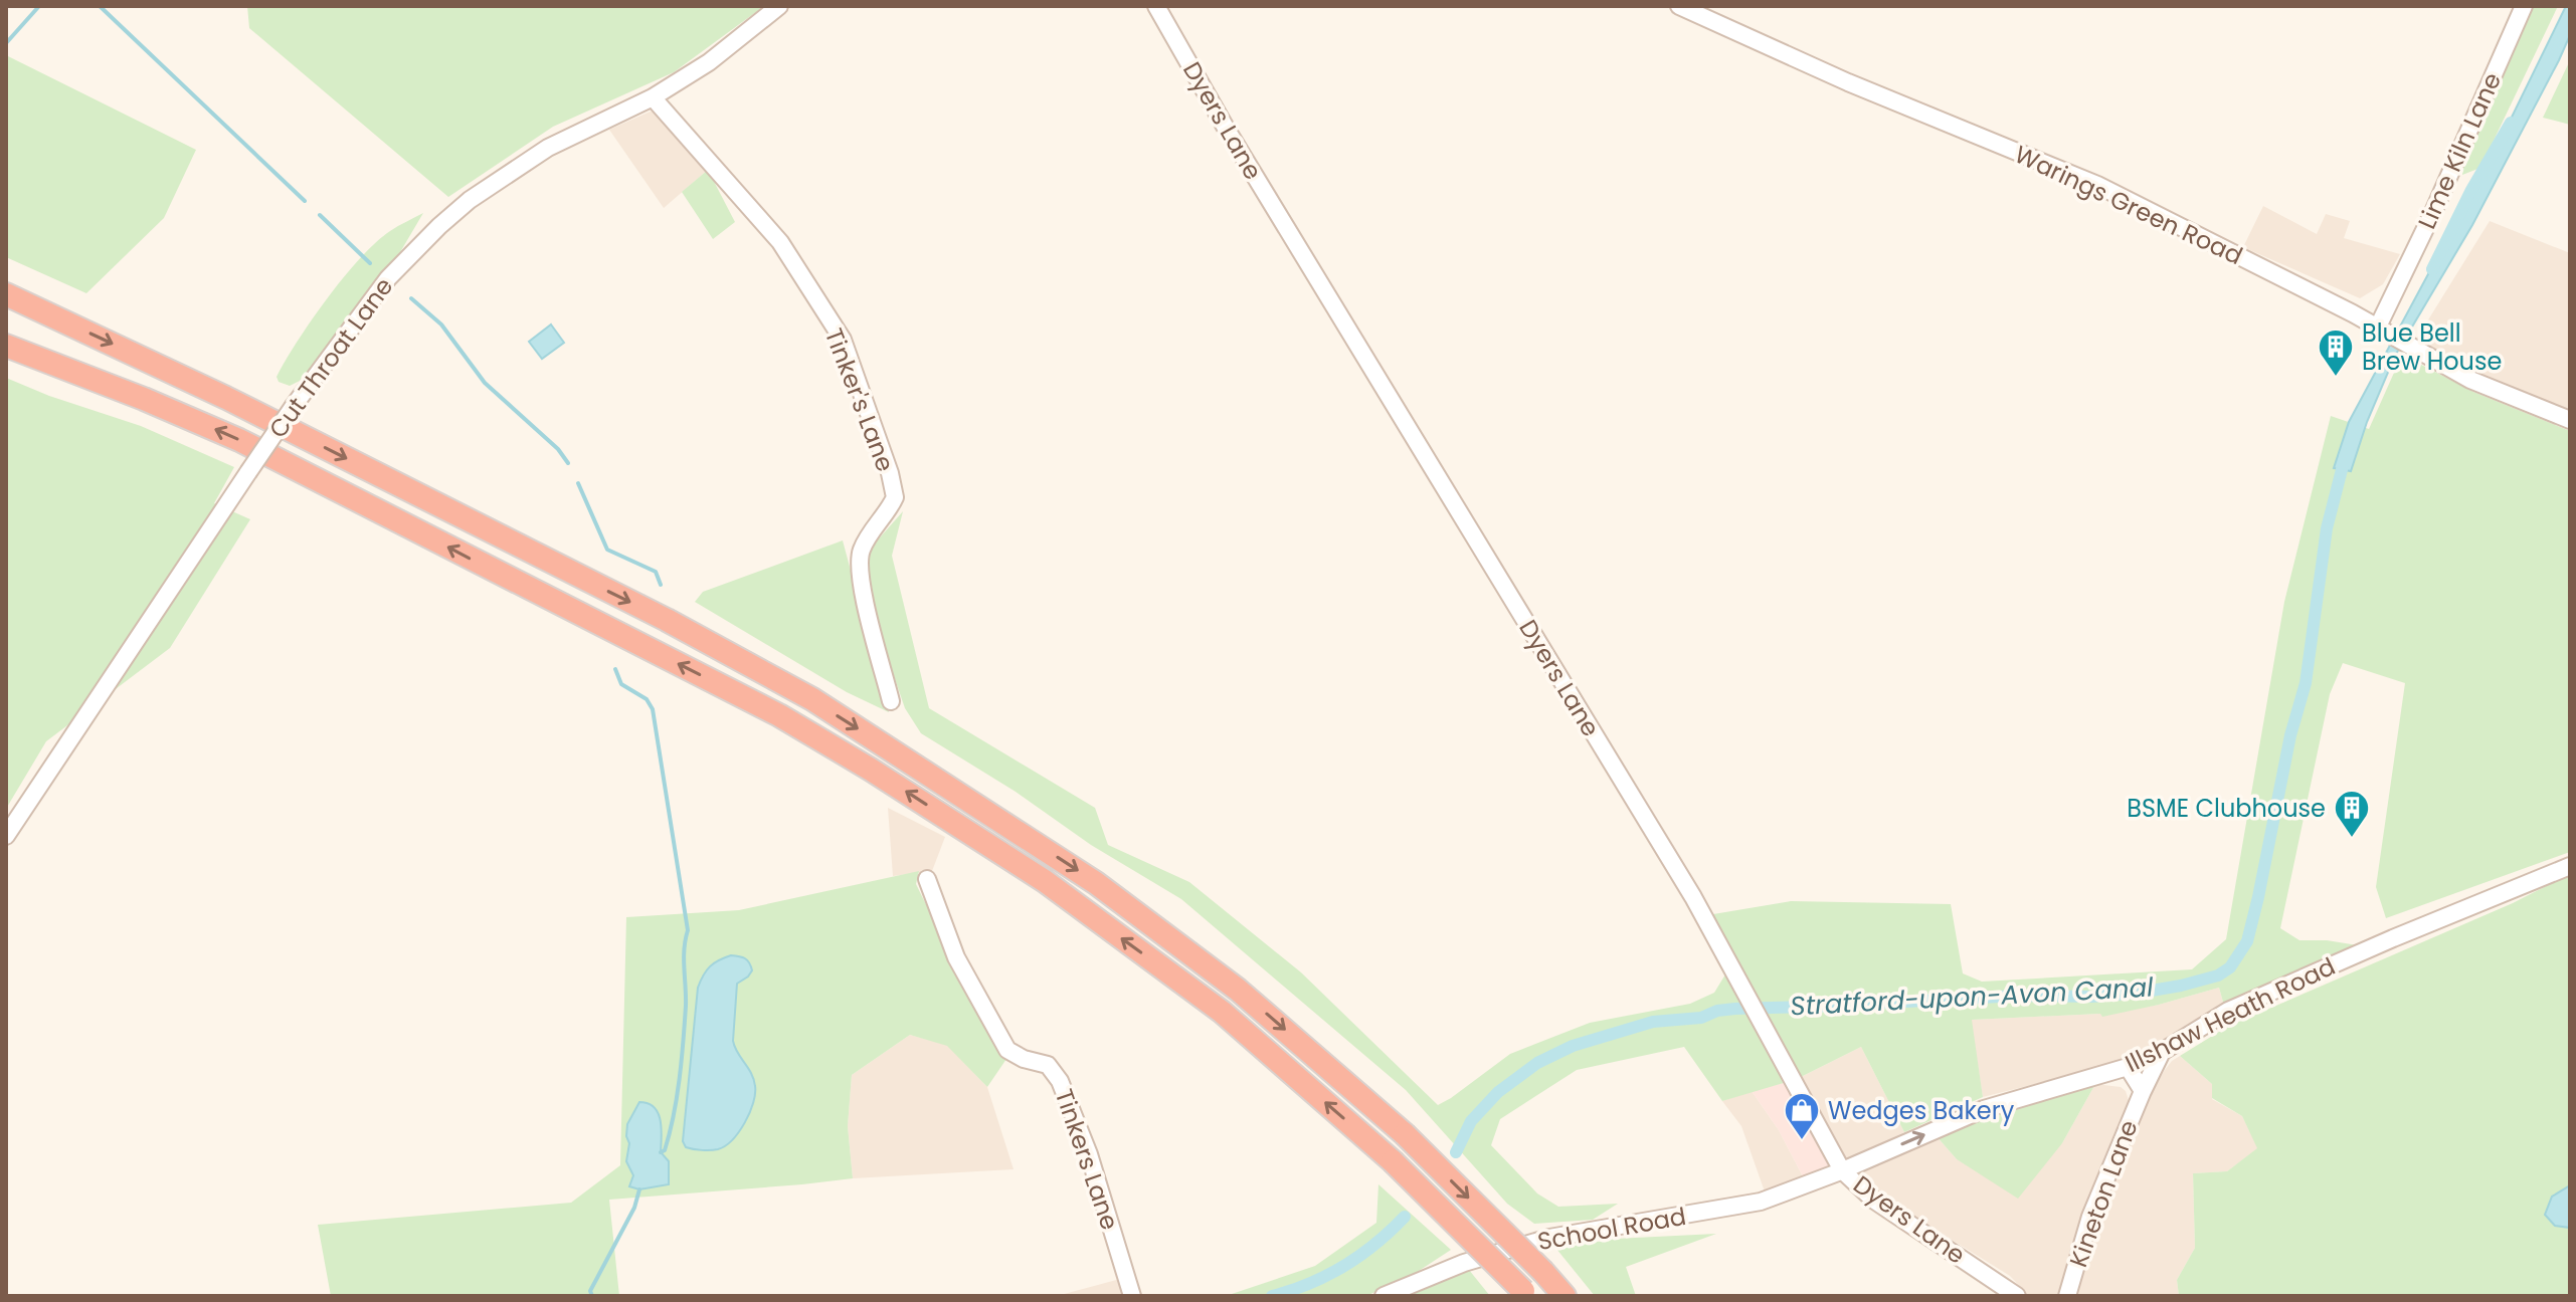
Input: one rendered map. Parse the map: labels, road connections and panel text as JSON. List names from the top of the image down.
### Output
{
  "streets": {
    "street": [
      "Dyers Lane",
      "Lime Kiln Lane",
      "Warings Green Road",
      "Cut Throat Lane",
      "Tinker's Lane",
      "Illshaw Heath Road",
      "Tinkers Lane",
      "Kineton Lane",
      "School Road"
    ]
  },
  "crossings": [
    ["Dyers Lane", "Illshaw Heath Road"],
    ["Dyers Lane", "School Road"],
    ["Lime Kiln Lane", "Warings Green Road"],
    ["Cut Throat Lane", "Tinker's Lane"],
    ["Illshaw Heath Road", "Kineton Lane"],
    ["Illshaw Heath Road", "School Road"]
  ],
  "one_way": ["Illshaw Heath Road"],
  "water": ["Stratford-upon-Avon Canal"],
  "places": {
    "building": ["Blue Bell Brew House", "BSME Clubhouse"],
    "shop": ["Wedges Bakery"]
  }
}
